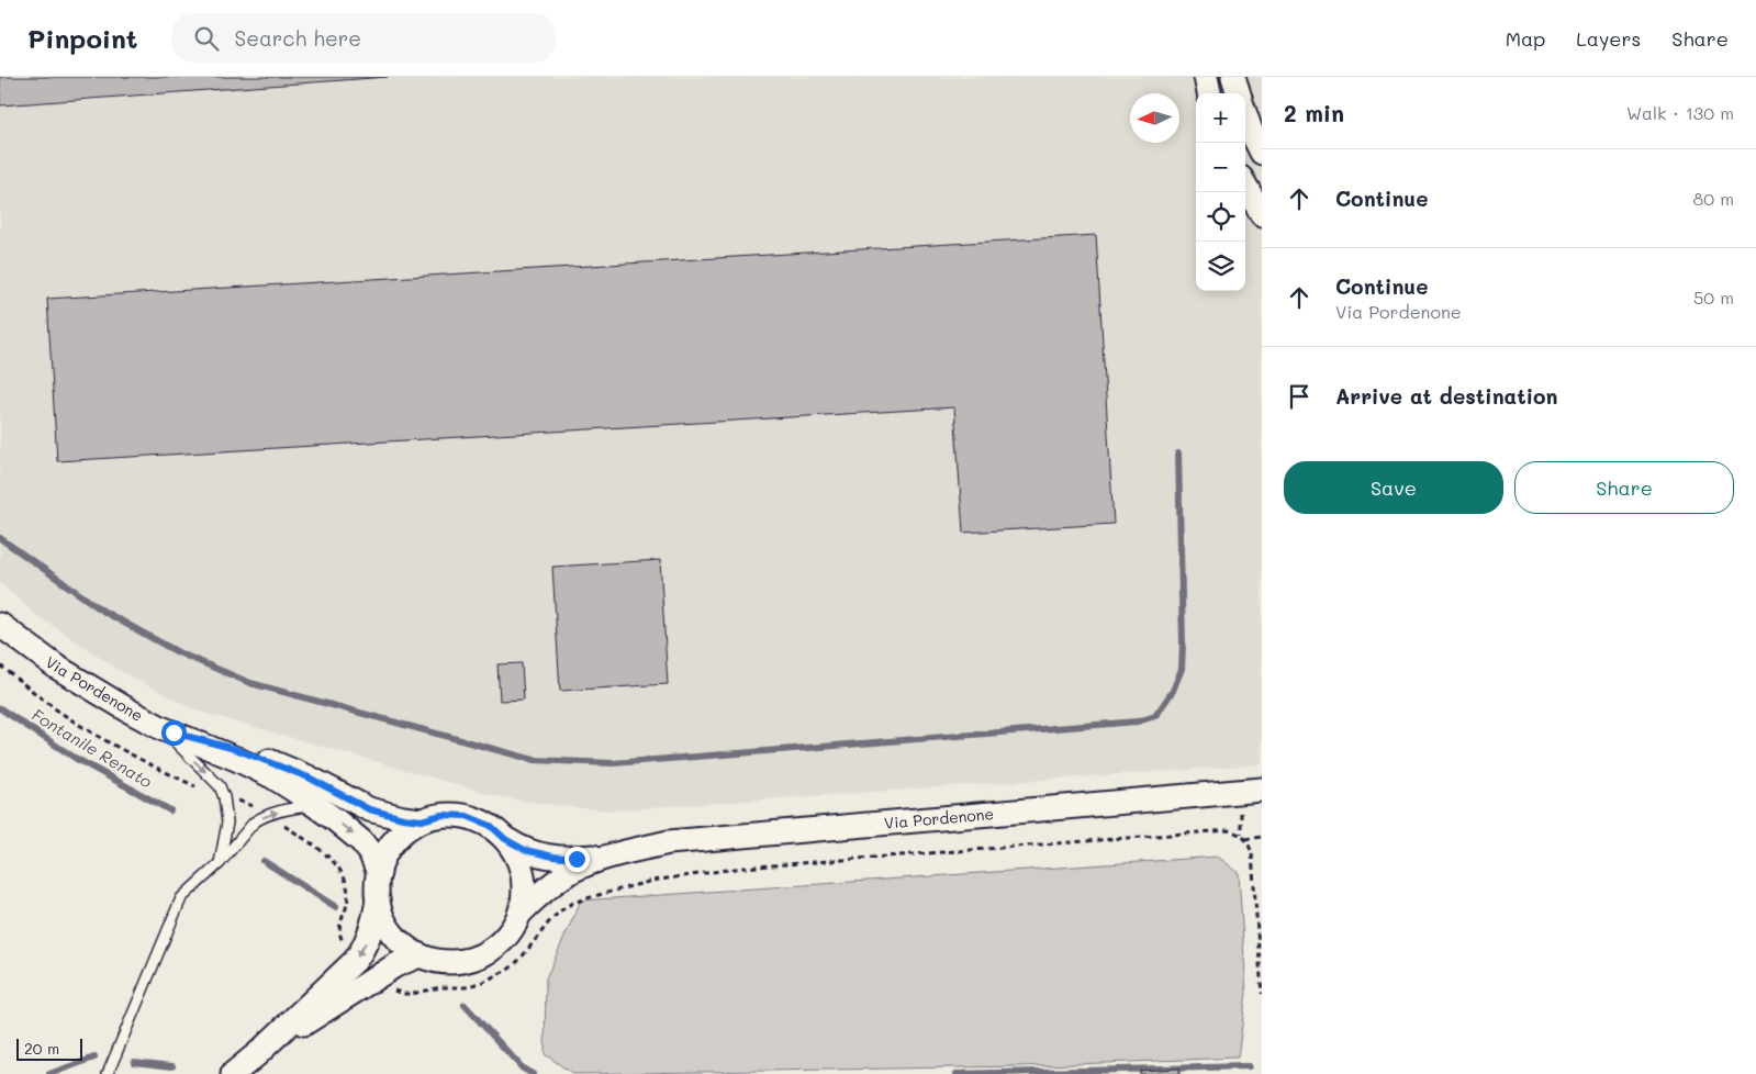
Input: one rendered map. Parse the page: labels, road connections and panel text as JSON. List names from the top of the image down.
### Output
{
  "streets": {
    "street": ["Via Pordenone"]
  },
  "water": ["Fontanile Renato"],
  "scale_bar": "20 m",
  "north": "left",
  "page": {
    "header": "Pinpoint",
    "search": "Search here",
    "nav": ["Map", "Layers", "Share"],
    "heading": ["2 min", "Walk · 130 m"],
    "map_buttons": ["+", "−"],
    "list": [
      ["Continue", "80 m"],
      ["Continue", "Via Pordenone", "50 m"],
      "Arrive at destination"
    ],
    "buttons": ["Save", "Share"],
    "scale": "20 m"
  }
}
